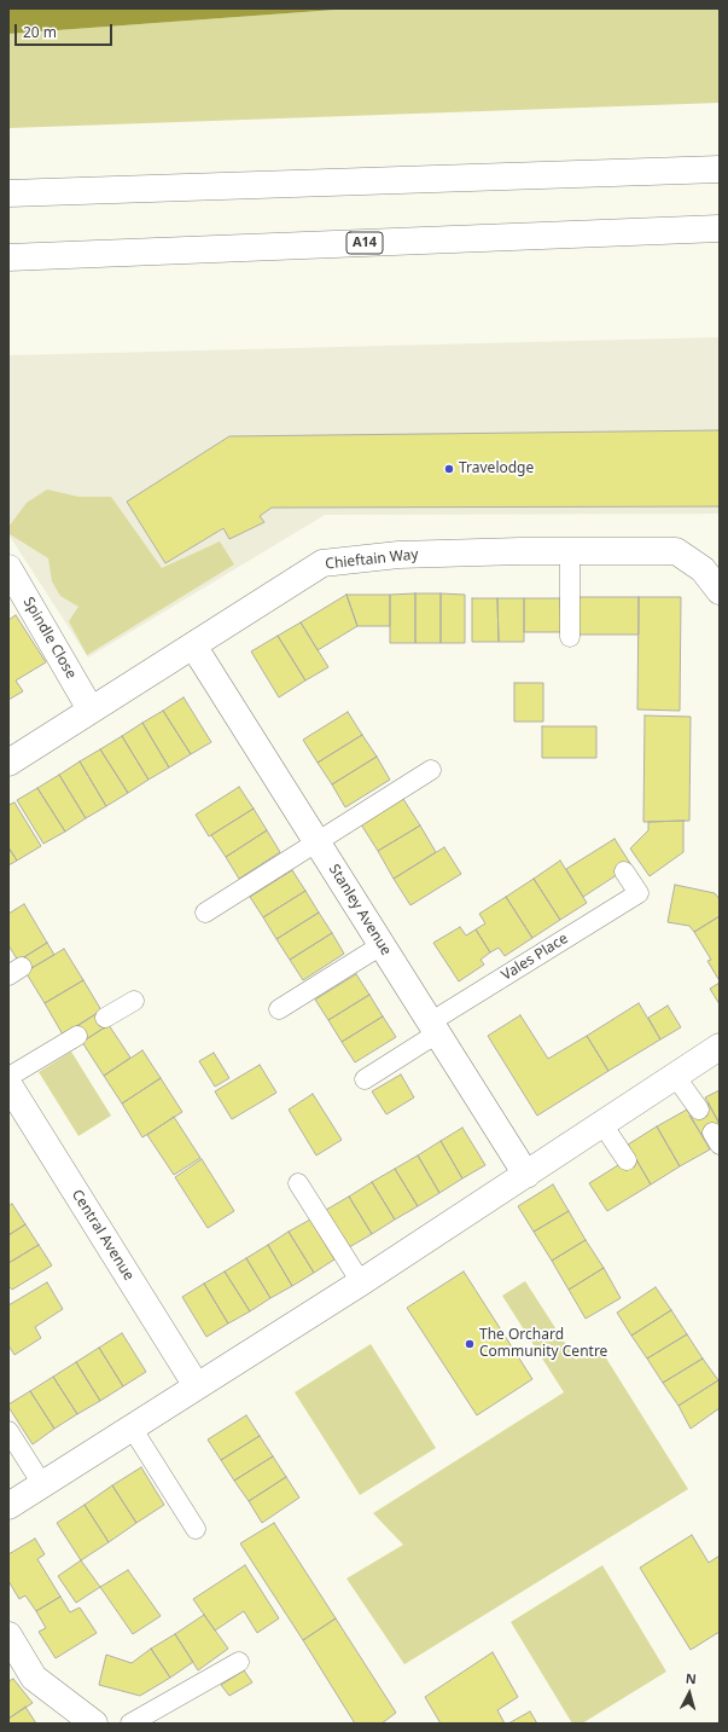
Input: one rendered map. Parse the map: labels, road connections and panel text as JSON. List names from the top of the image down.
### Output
{
  "streets": {
    "main road": [
      "A14",
      "Chieftain Way",
      "Spindle Close",
      "Stanley Avenue",
      "Central Avenue"
    ],
    "lane": ["Vales Place"]
  },
  "crossings": [
    ["Chieftain Way", "Spindle Close"],
    ["Chieftain Way", "Stanley Avenue"],
    ["Stanley Avenue", "Vales Place"]
  ],
  "places": ["Travelodge", "The Orchard Community Centre"],
  "scale_bar": "20 m",
  "north": "top"
}
